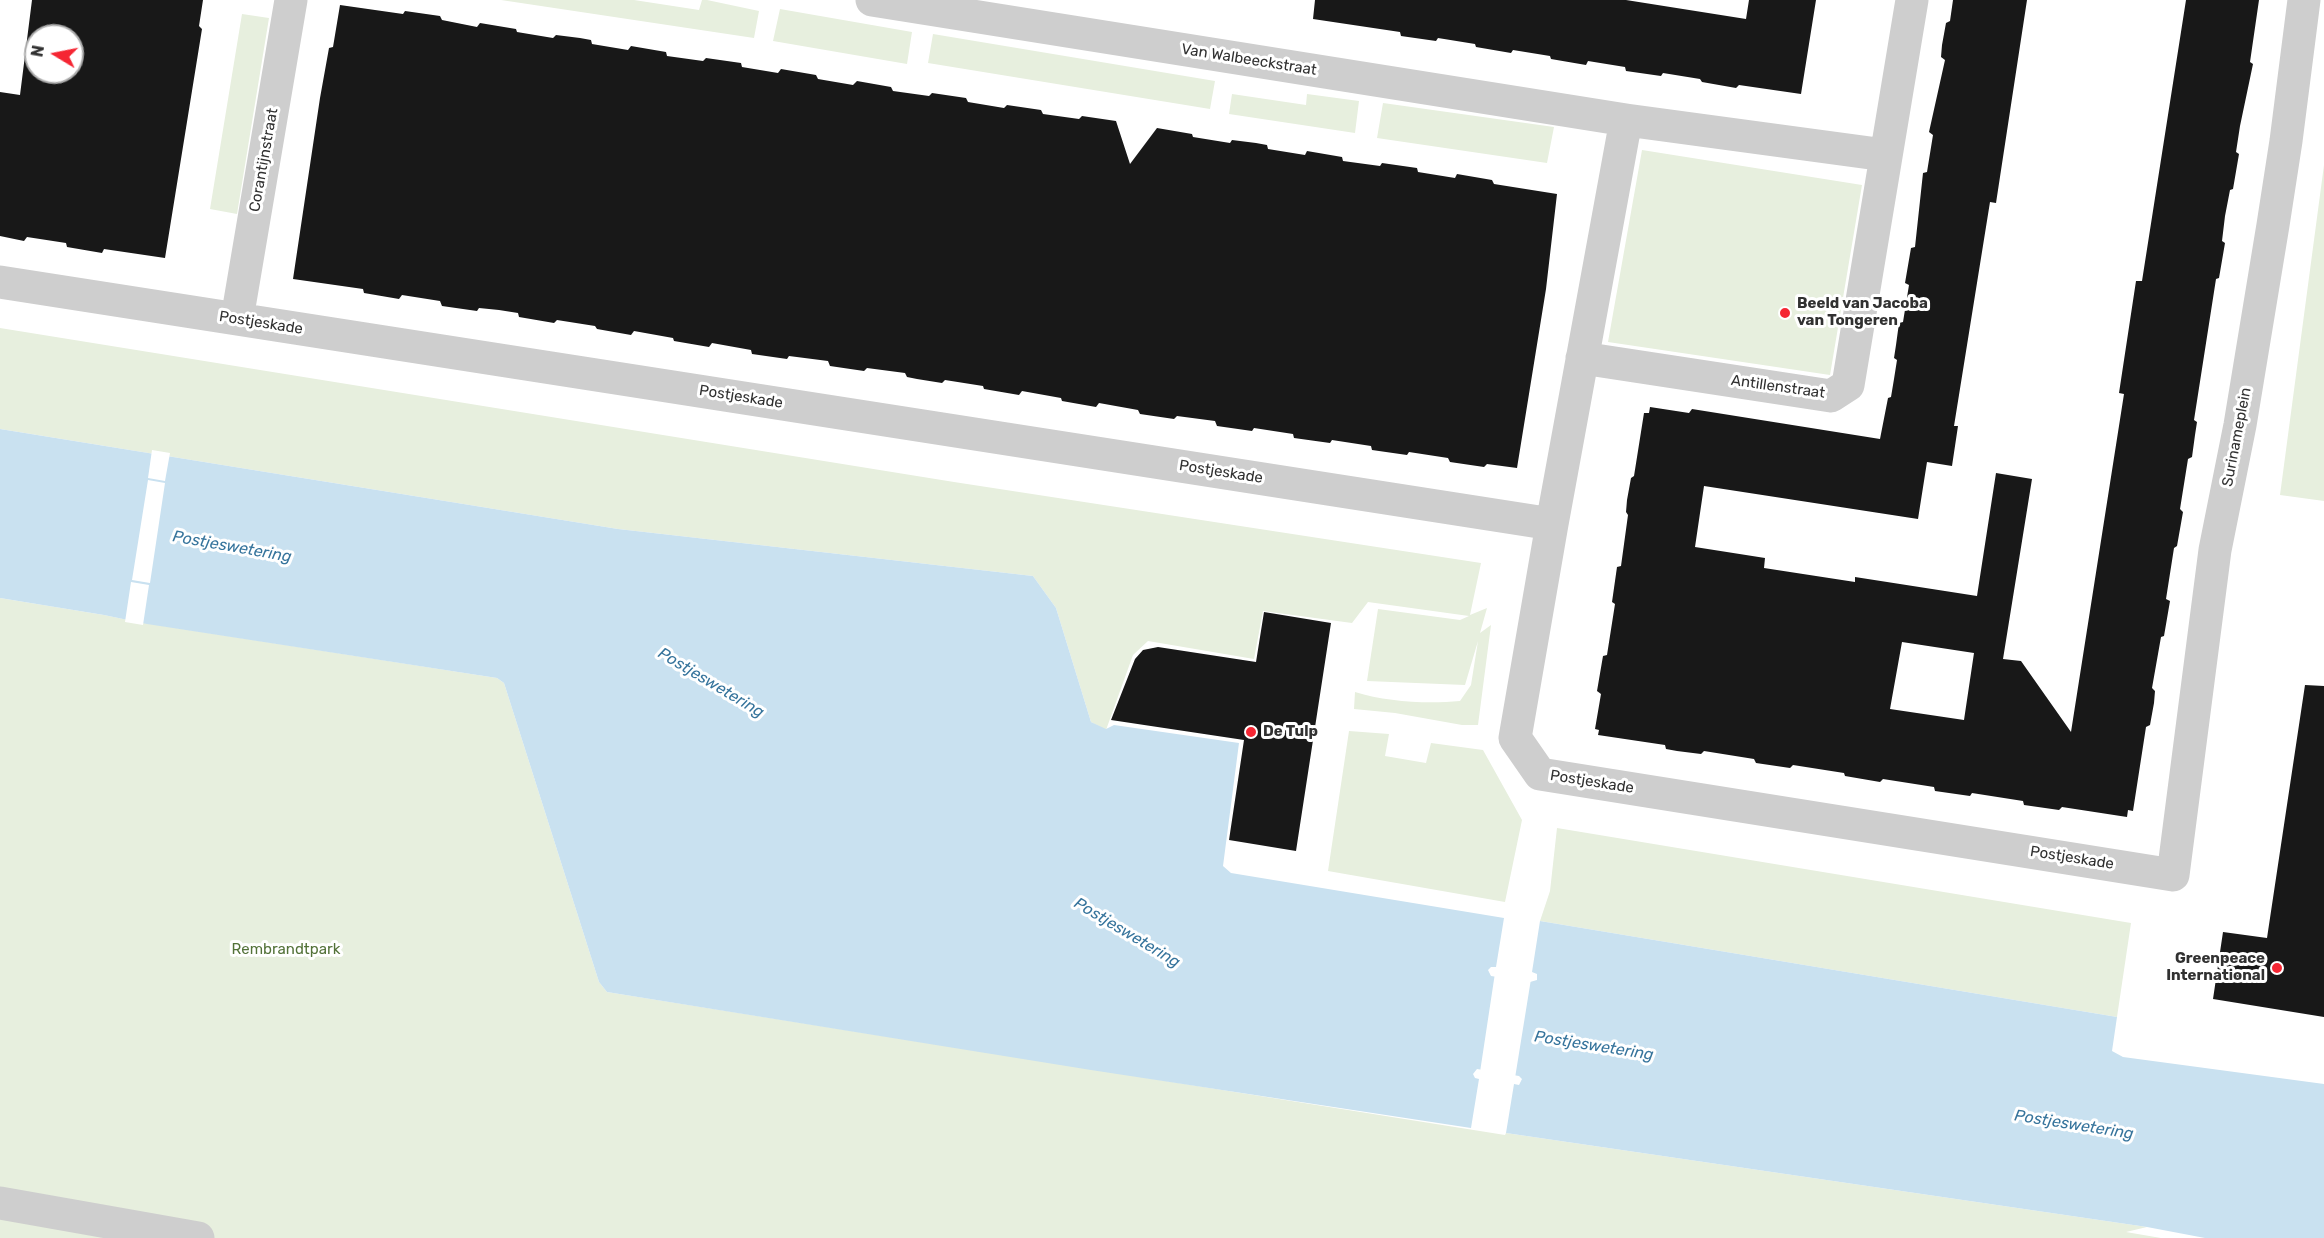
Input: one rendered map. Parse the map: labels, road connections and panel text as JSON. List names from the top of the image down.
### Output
{
  "streets": {
    "street": [
      "Van Walbeeckstraat",
      "Corantijnstraat",
      "Postjeskade",
      "Antillenstraat",
      "Surinameplein"
    ]
  },
  "crossings": [
    ["Corantijnstraat", "Postjeskade"],
    ["Postjeskade", "Surinameplein"]
  ],
  "water": ["Postjeswetering"],
  "parks": ["Rembrandtpark"],
  "places": ["Beeld van Jacoba van Tongeren", "De Tulp", "Greenpeace International"],
  "north": "left"
}
